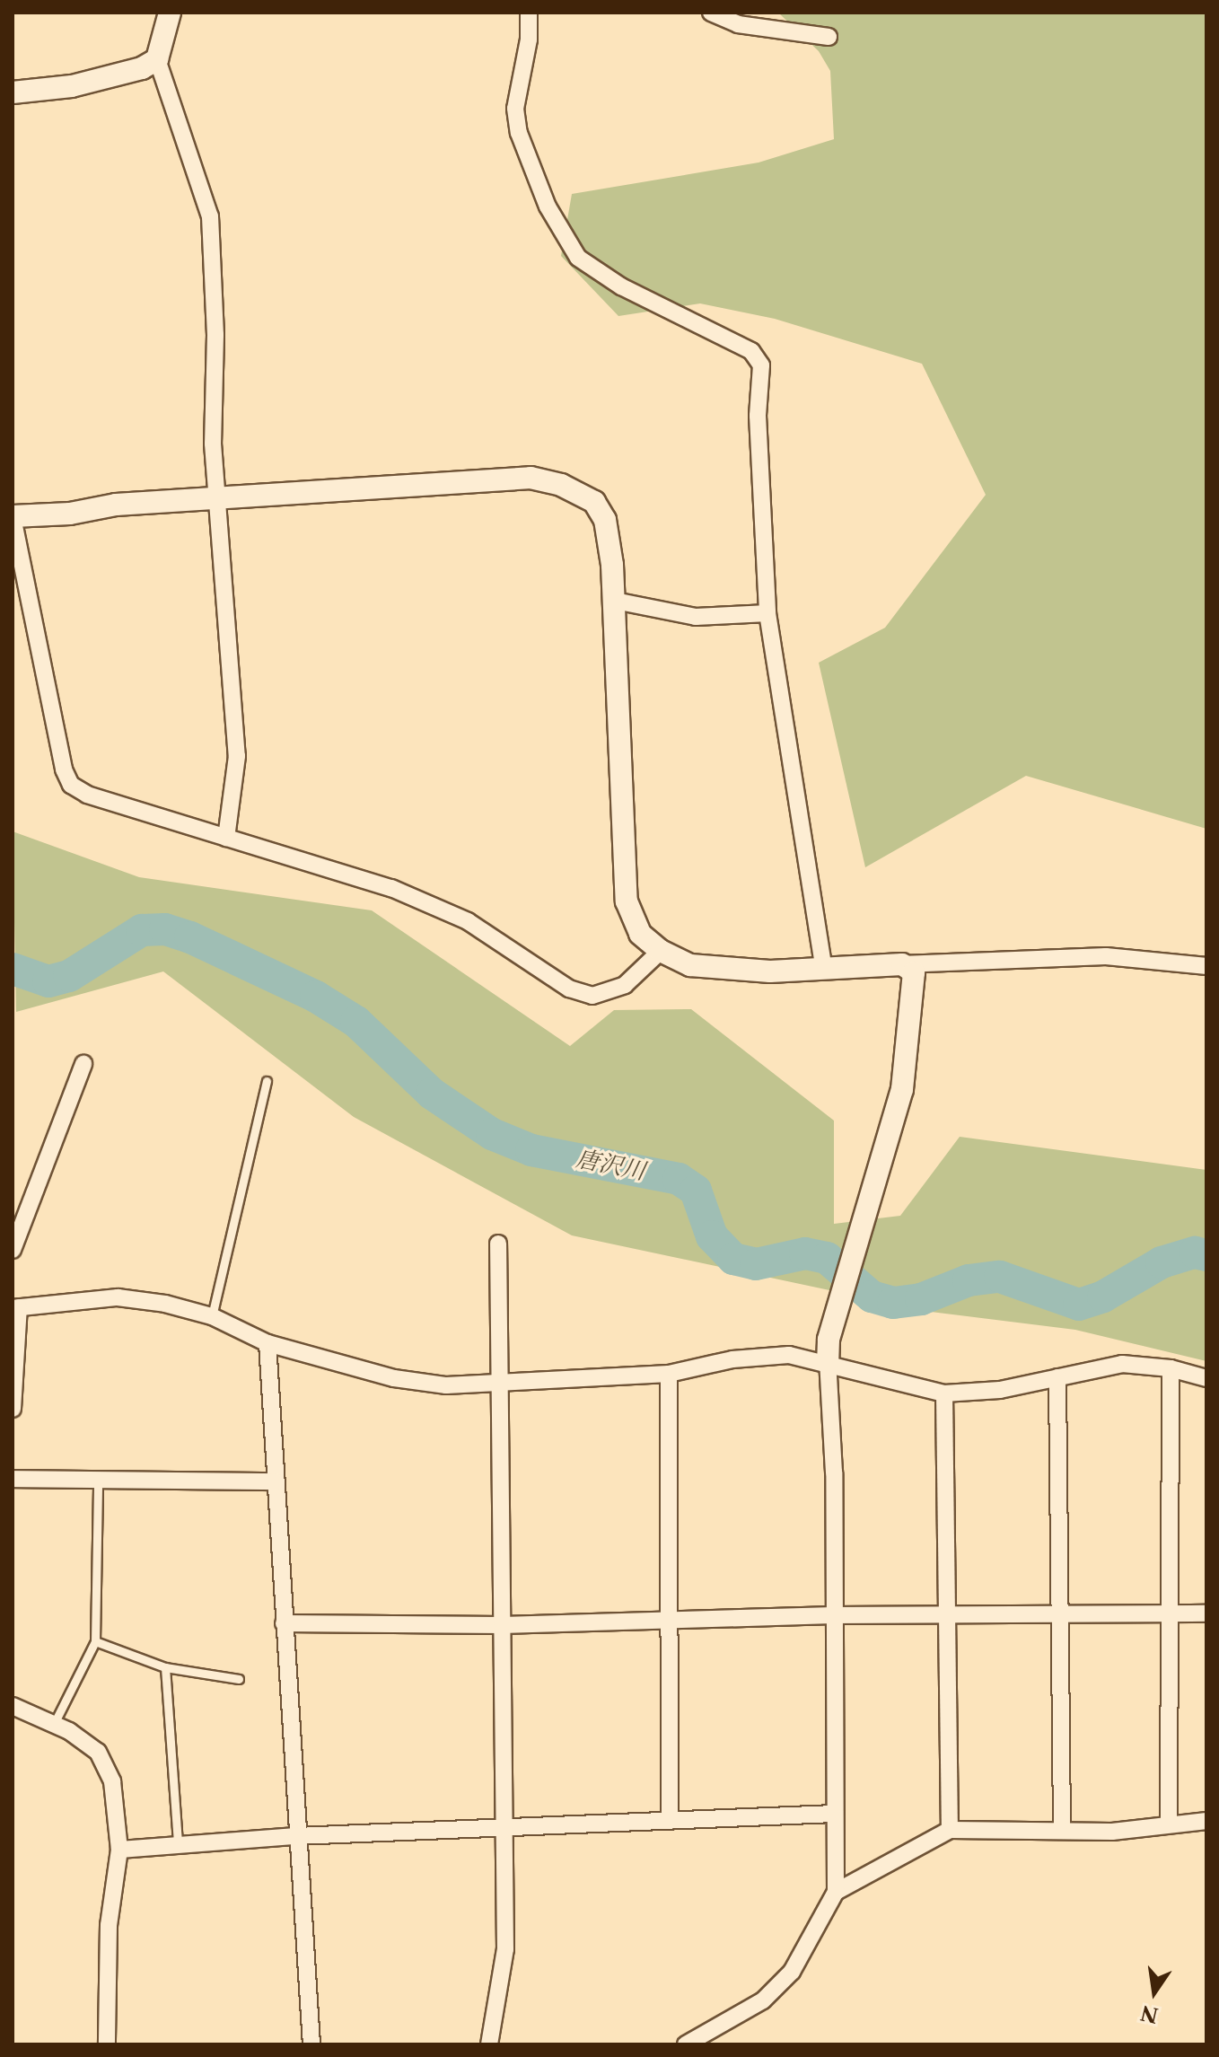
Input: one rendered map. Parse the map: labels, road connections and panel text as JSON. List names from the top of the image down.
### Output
{
  "water": ["唐沢川"],
  "north": "bottom"
}
